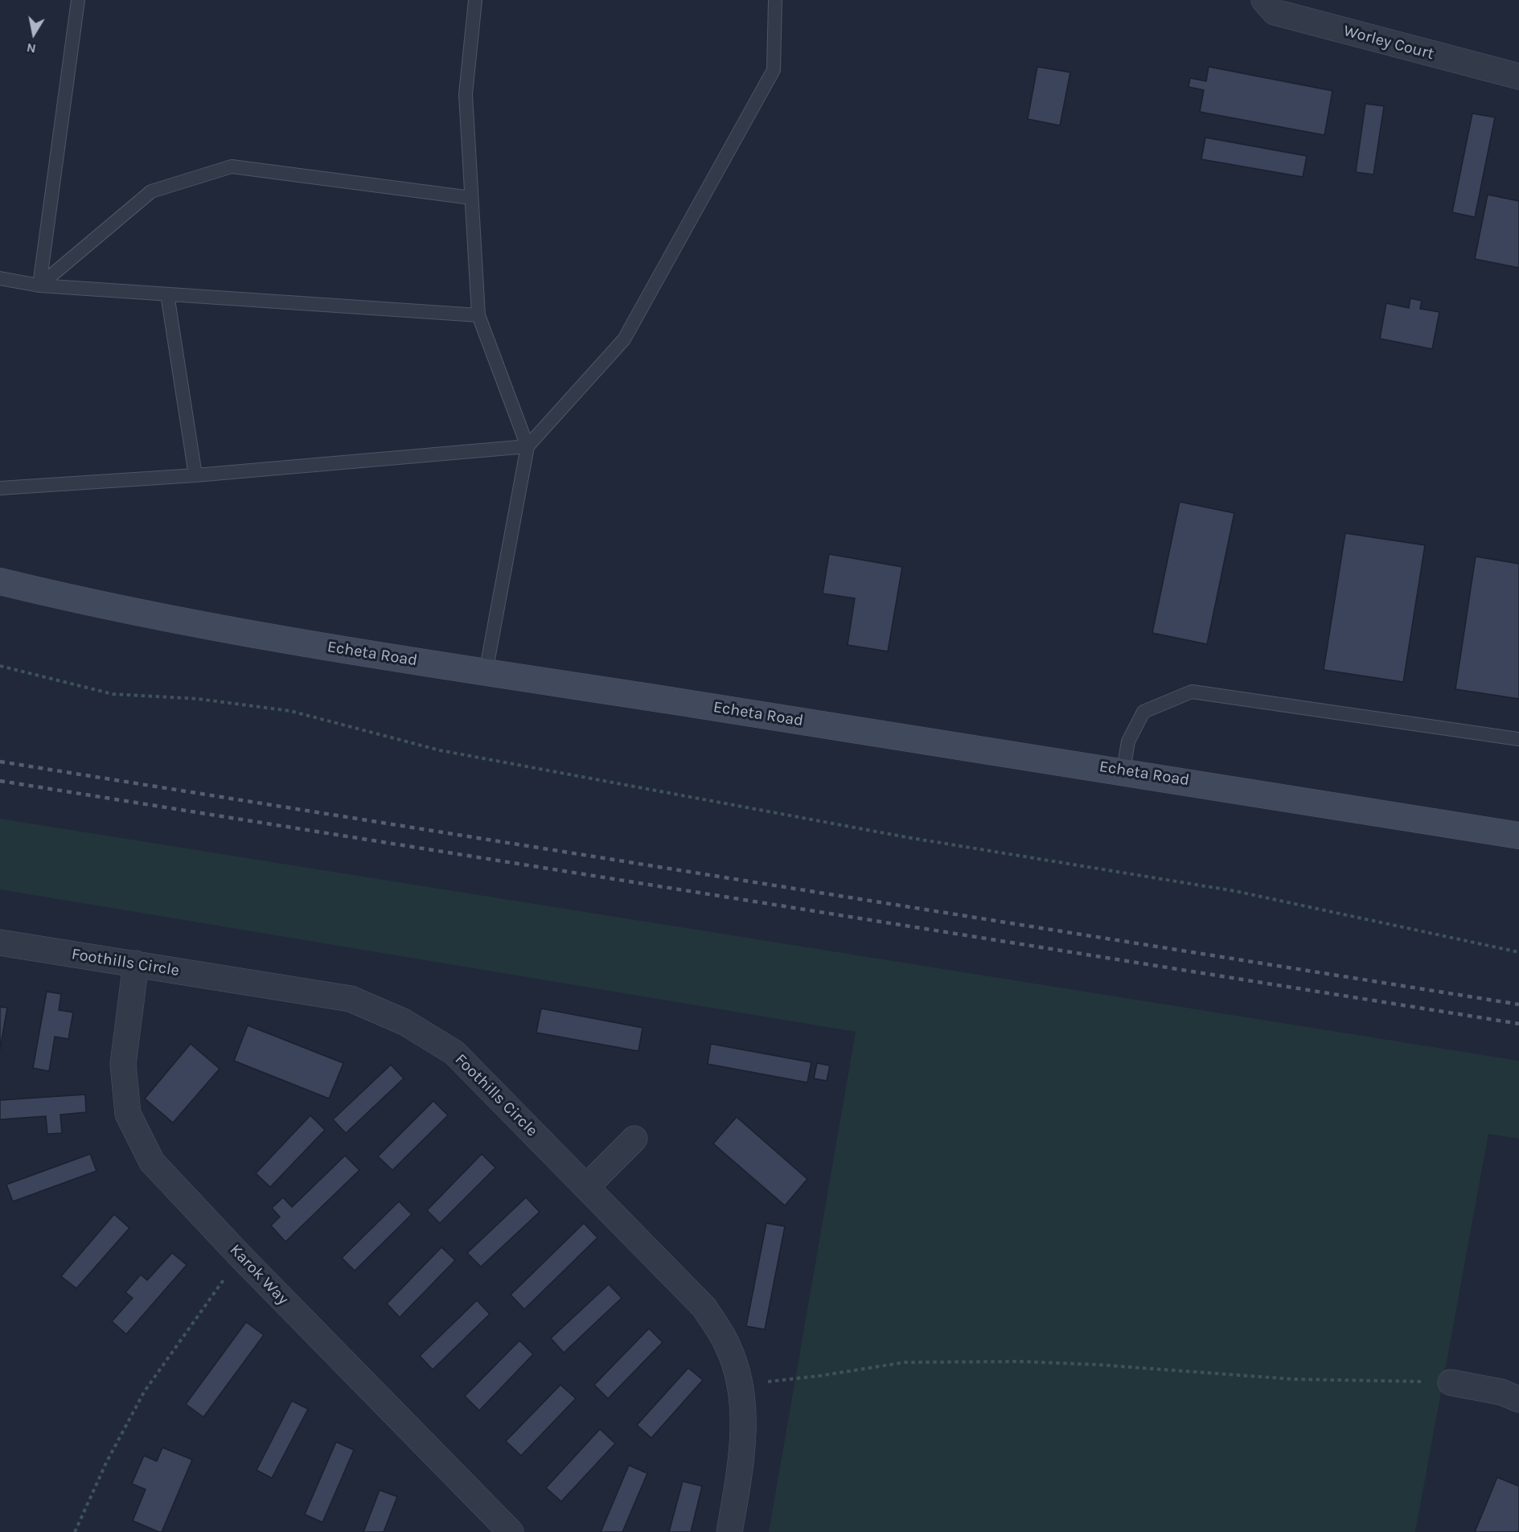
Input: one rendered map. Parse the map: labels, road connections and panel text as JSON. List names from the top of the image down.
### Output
{
  "streets": {
    "street": [
      "Worley Court",
      "Echeta Road",
      "Foothills Circle",
      "Karok Way"
    ]
  },
  "crossings": [
    ["Foothills Circle", "Karok Way"]
  ],
  "north": "bottom"
}
